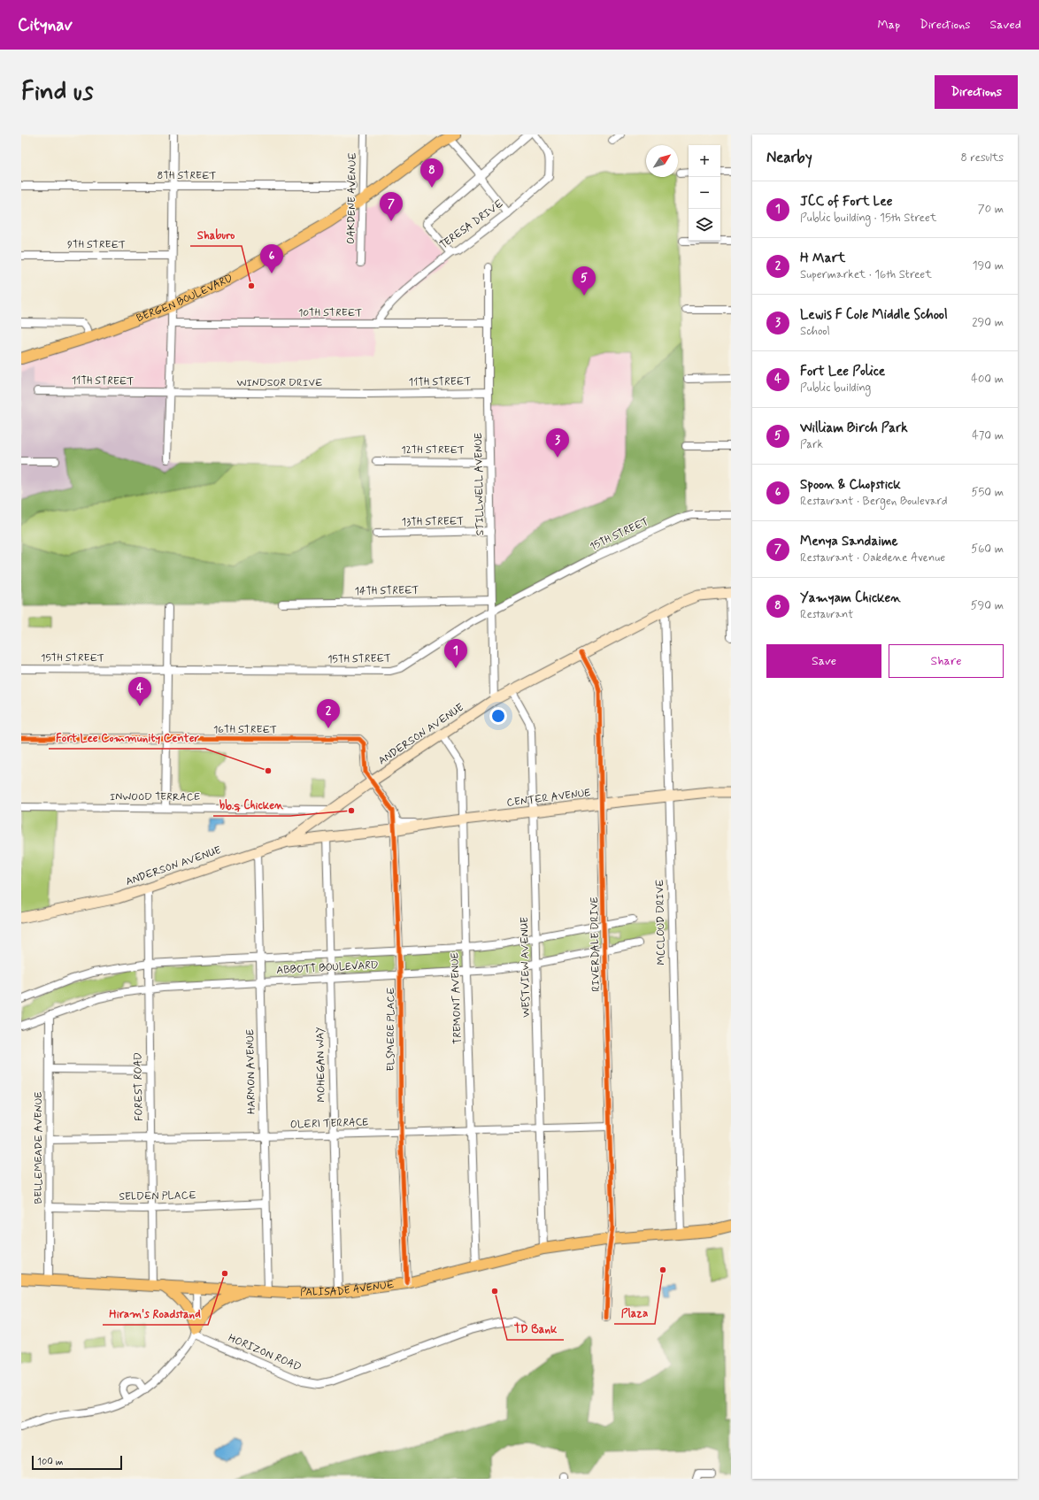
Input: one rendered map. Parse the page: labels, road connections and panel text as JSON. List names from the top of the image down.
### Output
{
  "streets": {
    "main road": [
      "BERGEN BOULEVARD",
      "ANDERSON AVENUE",
      "CENTER AVENUE",
      "PALISADE AVENUE"
    ],
    "street": [
      "8TH STREET",
      "OAKDENE AVENUE",
      "TERESA DRIVE",
      "9TH STREET",
      "10TH STREET",
      "11TH STREET",
      "WINDSOR DRIVE",
      "12TH STREET",
      "STILLWELL AVENUE",
      "13TH STREET",
      "15TH STREET",
      "14TH STREET",
      "16TH STREET",
      "INWOOD TERRACE",
      "MCCLOUD DRIVE",
      "RIVERDALE DRIVE",
      "WESTVIEW AVENUE",
      "ABBOTT BOULEVARD",
      "TREMONT AVENUE",
      "ELSMERE PLACE",
      "MOHEGAN WAY",
      "HARMON AVENUE",
      "FOREST ROAD",
      "OLERI TERRACE",
      "BELLEMEADE AVENUE",
      "SELDEN PLACE",
      "HORIZON ROAD"
    ]
  },
  "crossings": [
    ["OAKDENE AVENUE", "BERGEN BOULEVARD"],
    ["TERESA DRIVE", "10TH STREET"],
    ["10TH STREET", "STILLWELL AVENUE"],
    ["11TH STREET", "WINDSOR DRIVE"],
    ["11TH STREET", "STILLWELL AVENUE"],
    ["12TH STREET", "STILLWELL AVENUE"],
    ["STILLWELL AVENUE", "13TH STREET"],
    ["STILLWELL AVENUE", "15TH STREET"],
    ["STILLWELL AVENUE", "14TH STREET"],
    ["STILLWELL AVENUE", "ANDERSON AVENUE"],
    ["16TH STREET", "ANDERSON AVENUE"],
    ["ANDERSON AVENUE", "INWOOD TERRACE"],
    ["ANDERSON AVENUE", "CENTER AVENUE"],
    ["ANDERSON AVENUE", "MCCLOUD DRIVE"],
    ["ANDERSON AVENUE", "RIVERDALE DRIVE"],
    ["ANDERSON AVENUE", "WESTVIEW AVENUE"],
    ["ANDERSON AVENUE", "TREMONT AVENUE"],
    ["ANDERSON AVENUE", "HARMON AVENUE"],
    ["ANDERSON AVENUE", "FOREST ROAD"],
    ["CENTER AVENUE", "MCCLOUD DRIVE"],
    ["CENTER AVENUE", "RIVERDALE DRIVE"],
    ["CENTER AVENUE", "WESTVIEW AVENUE"],
    ["CENTER AVENUE", "TREMONT AVENUE"],
    ["CENTER AVENUE", "ELSMERE PLACE"],
    ["CENTER AVENUE", "MOHEGAN WAY"],
    ["MCCLOUD DRIVE", "PALISADE AVENUE"],
    ["RIVERDALE DRIVE", "ABBOTT BOULEVARD"],
    ["RIVERDALE DRIVE", "OLERI TERRACE"],
    ["RIVERDALE DRIVE", "PALISADE AVENUE"],
    ["WESTVIEW AVENUE", "ABBOTT BOULEVARD"],
    ["WESTVIEW AVENUE", "OLERI TERRACE"],
    ["WESTVIEW AVENUE", "PALISADE AVENUE"],
    ["ABBOTT BOULEVARD", "TREMONT AVENUE"],
    ["ABBOTT BOULEVARD", "ELSMERE PLACE"],
    ["ABBOTT BOULEVARD", "MOHEGAN WAY"],
    ["ABBOTT BOULEVARD", "HARMON AVENUE"],
    ["ABBOTT BOULEVARD", "FOREST ROAD"],
    ["ABBOTT BOULEVARD", "BELLEMEADE AVENUE"],
    ["TREMONT AVENUE", "OLERI TERRACE"],
    ["TREMONT AVENUE", "PALISADE AVENUE"],
    ["ELSMERE PLACE", "OLERI TERRACE"],
    ["ELSMERE PLACE", "PALISADE AVENUE"],
    ["MOHEGAN WAY", "OLERI TERRACE"],
    ["MOHEGAN WAY", "PALISADE AVENUE"],
    ["HARMON AVENUE", "OLERI TERRACE"],
    ["HARMON AVENUE", "SELDEN PLACE"],
    ["HARMON AVENUE", "PALISADE AVENUE"],
    ["FOREST ROAD", "OLERI TERRACE"],
    ["FOREST ROAD", "SELDEN PLACE"],
    ["FOREST ROAD", "PALISADE AVENUE"],
    ["OLERI TERRACE", "BELLEMEADE AVENUE"],
    ["BELLEMEADE AVENUE", "SELDEN PLACE"],
    ["BELLEMEADE AVENUE", "PALISADE AVENUE"]
  ],
  "places": [
    "Shaburo",
    "Fort Lee Community Center",
    "bb.q Chicken",
    "Plaza",
    "Hiram's Roadstand",
    "TD Bank"
  ],
  "scale_bar": "100 m",
  "north": "top right",
  "page": {
    "header": "Citynav",
    "nav": ["Map", "Directions", "Saved"],
    "buttons": [
      "Directions",
      ["Save", "Share"]
    ],
    "title": "Find us",
    "heading": ["Nearby", "8 results"],
    "map_buttons": ["+", "−"],
    "pins": [
      "8",
      "7",
      "6",
      "5",
      "3",
      "1",
      "4",
      "2"
    ],
    "list": [
      {
        "mark": "1",
        "name": "JCC of Fort Lee",
        "note": "Public building · 15th Street",
        "value": "70 m"
      },
      {
        "mark": "2",
        "name": "H Mart",
        "note": "Supermarket · 16th Street",
        "value": "190 m"
      },
      {
        "mark": "3",
        "name": "Lewis F Cole Middle School",
        "note": "School",
        "value": "290 m"
      },
      {
        "mark": "4",
        "name": "Fort Lee Police",
        "note": "Public building",
        "value": "400 m"
      },
      {
        "mark": "5",
        "name": "William Birch Park",
        "note": "Park",
        "value": "470 m"
      },
      {
        "mark": "6",
        "name": "Spoon & Chopstick",
        "note": "Restaurant · Bergen Boulevard",
        "value": "550 m"
      },
      {
        "mark": "7",
        "name": "Menya Sandaime",
        "note": "Restaurant · Oakdene Avenue",
        "value": "560 m"
      },
      {
        "mark": "8",
        "name": "Yamyam Chicken",
        "note": "Restaurant",
        "value": "590 m"
      }
    ],
    "scale": "100 m"
  }
}
